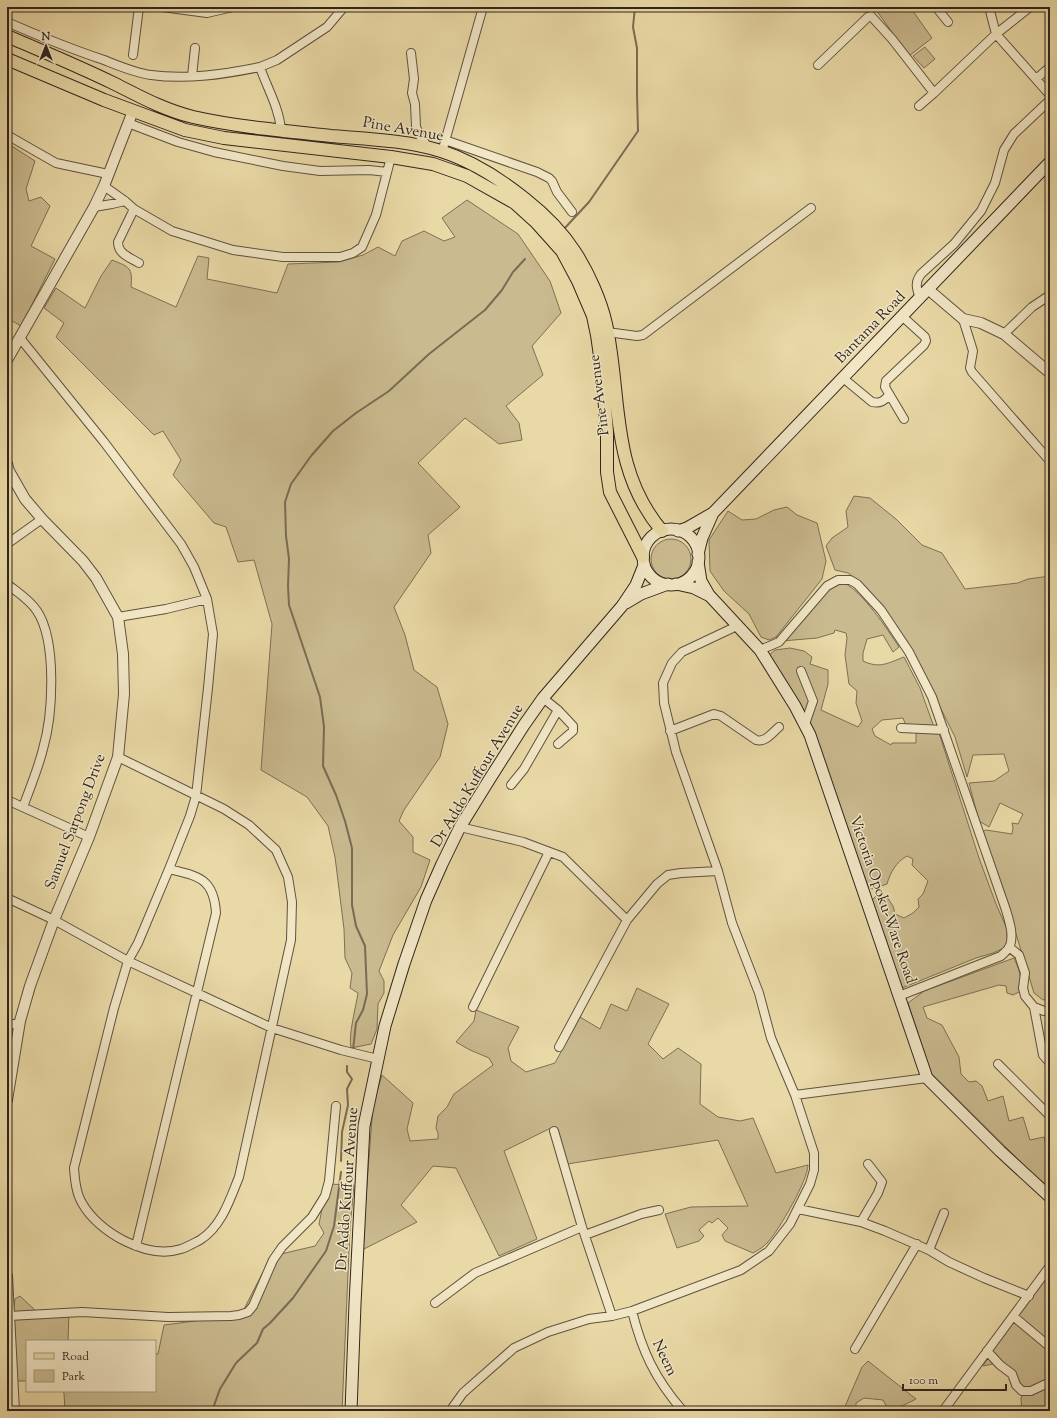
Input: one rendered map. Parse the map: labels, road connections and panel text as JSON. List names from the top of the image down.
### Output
{
  "streets": {
    "main road": [
      "Pine Avenue",
      "Bantama Road",
      "Dr Addo Kuffour Avenue",
      "Victoria Opoku-Ware Road"
    ],
    "street": ["Samuel Sarpong Drive", "Neem"]
  },
  "legend": ["Road", "Park"],
  "scale_bar": "100 m",
  "north": "top"
}
